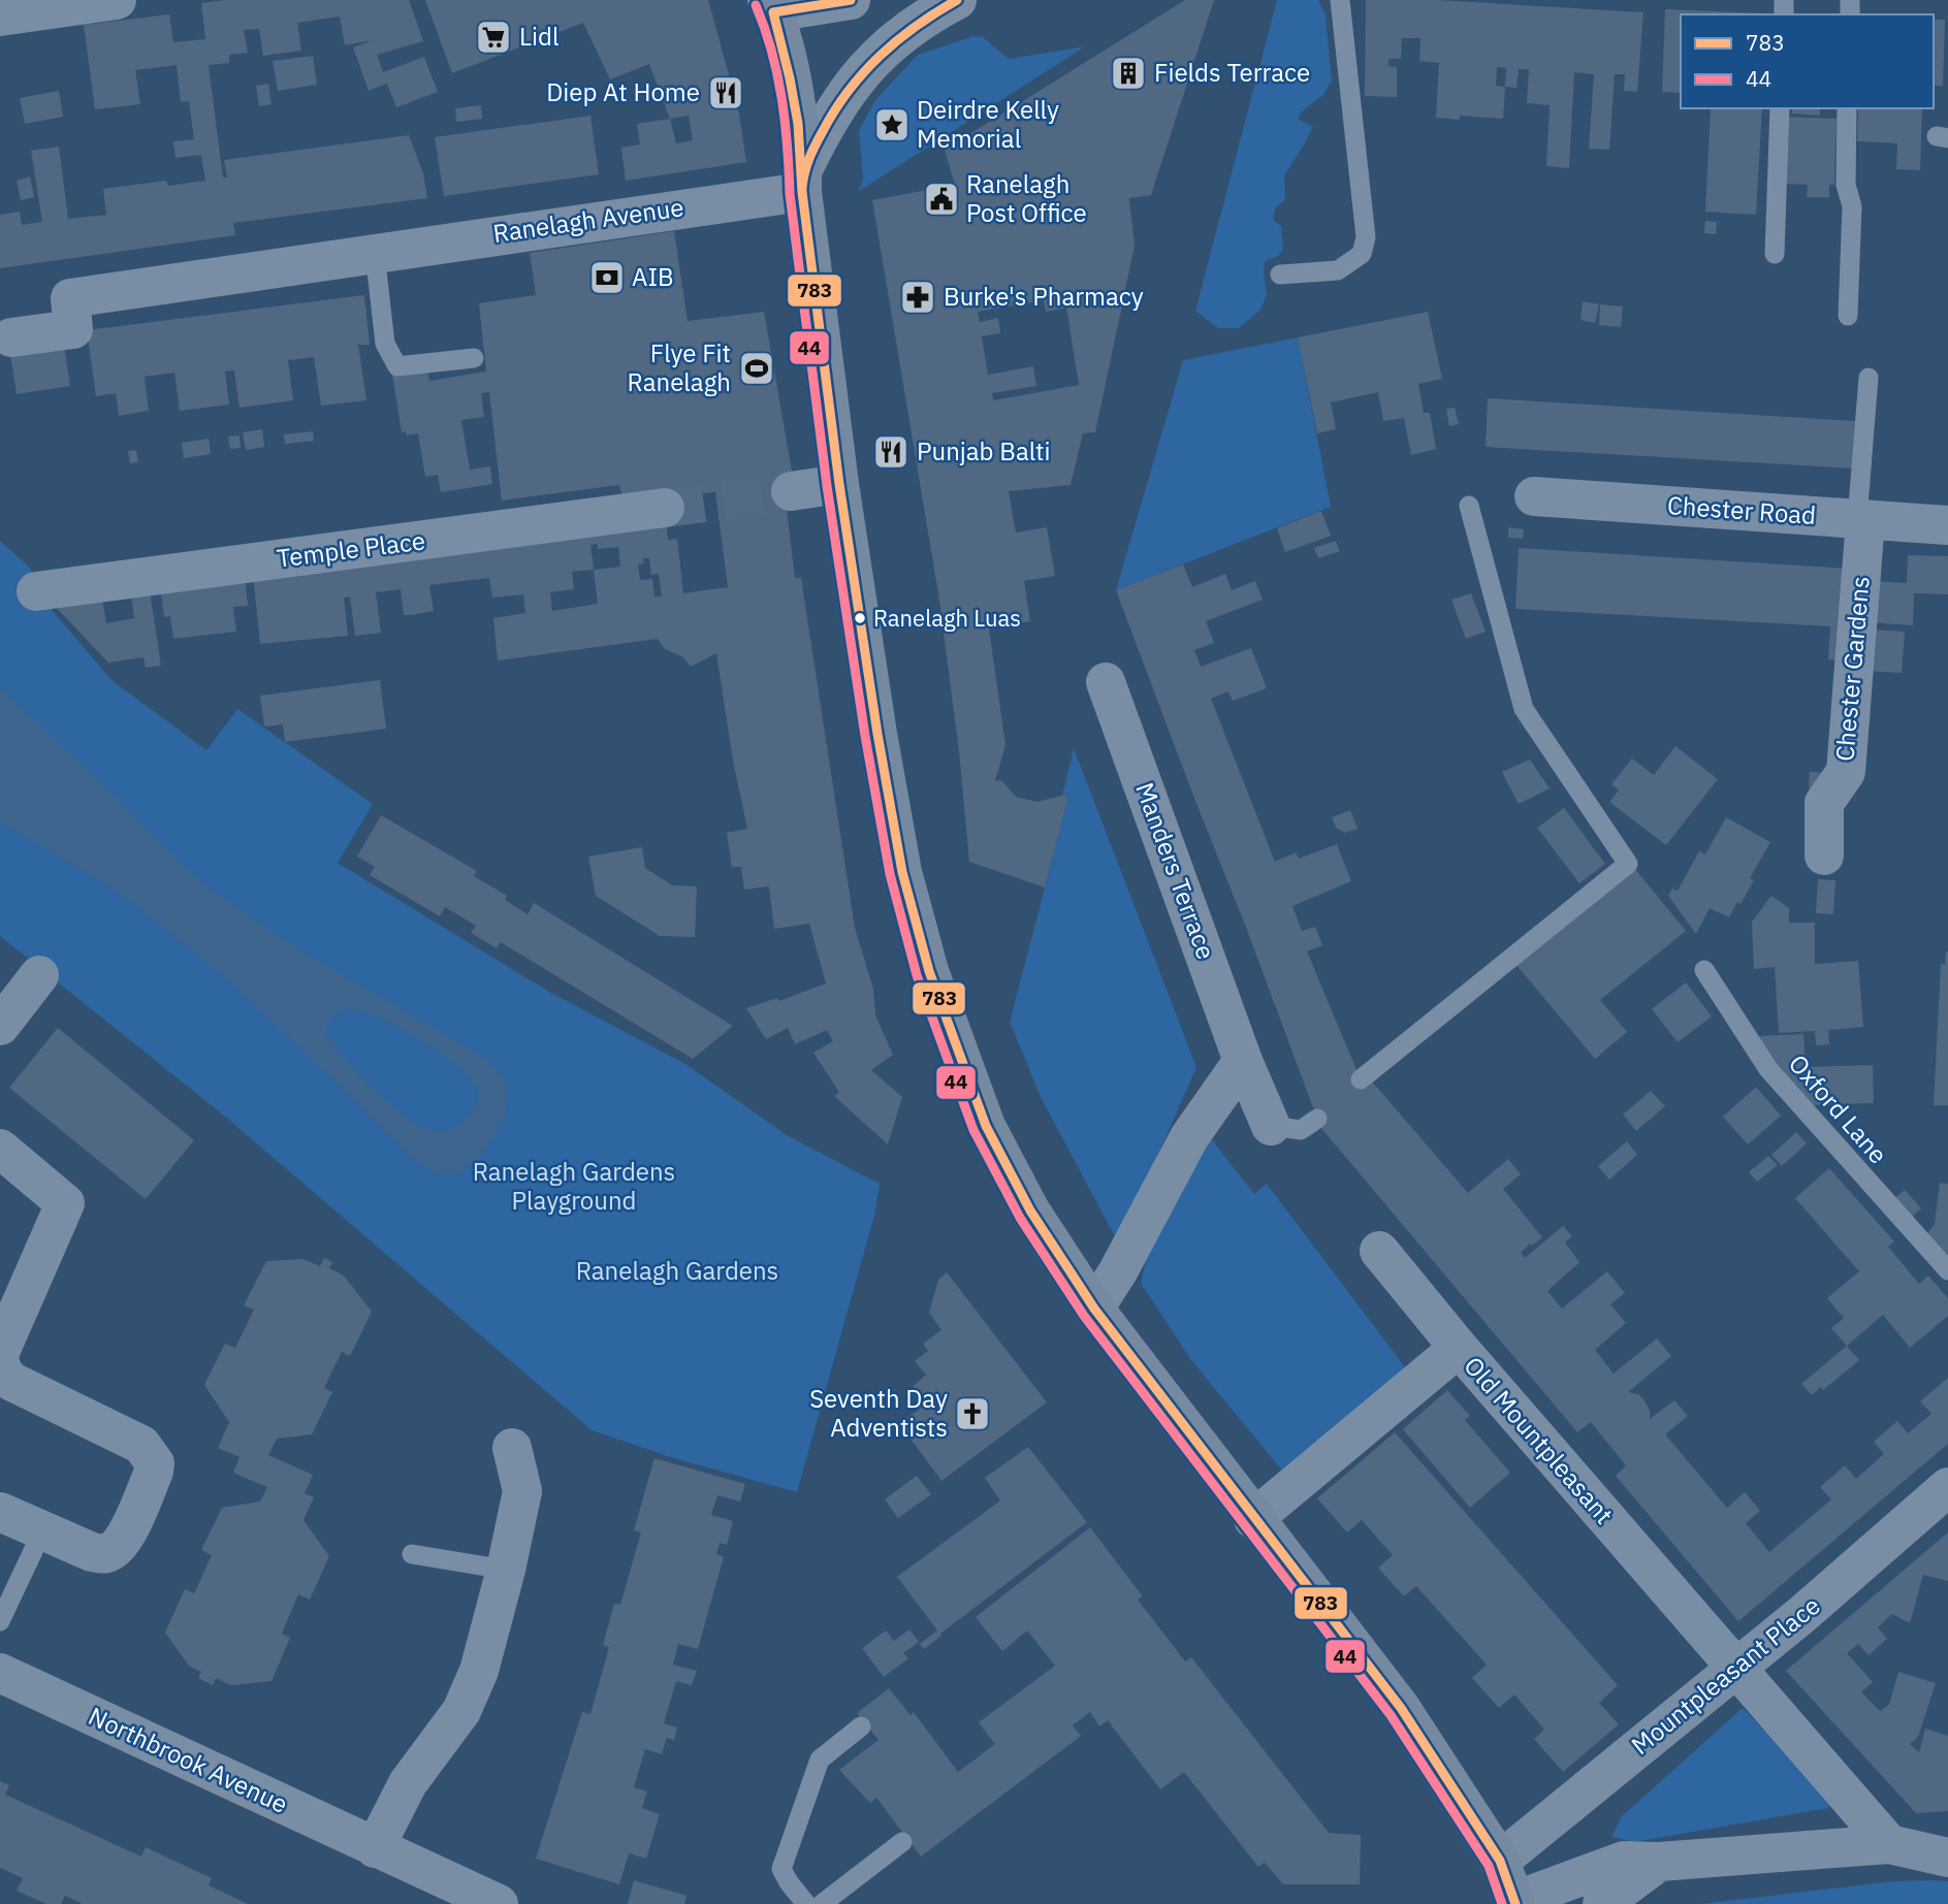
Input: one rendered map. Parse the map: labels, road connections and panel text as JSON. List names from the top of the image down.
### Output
{
  "streets": {
    "street": [
      "Ranelagh Avenue",
      "Chester Road",
      "Temple Place",
      "Chester Gardens",
      "Manders Terrace",
      "Old Mountpleasant",
      "Mountpleasant Place",
      "Northbrook Avenue"
    ],
    "lane": ["Oxford Lane"]
  },
  "crossings": [
    ["Chester Road", "Chester Gardens"],
    ["Old Mountpleasant", "Mountpleasant Place"]
  ],
  "parks": ["Ranelagh Gardens Playground", "Ranelagh Gardens"],
  "places": {
    "supermarket": ["Lidl"],
    "building": ["Fields Terrace"],
    "restaurant": ["Diep At Home", "Punjab Balti"],
    "place": ["Deirdre Kelly Memorial"],
    "public building": ["Ranelagh Post Office"],
    "bank": ["AIB"],
    "pharmacy": ["Burke's Pharmacy"],
    "sports": ["Flye Fit Ranelagh"],
    "other": ["Ranelagh Luas"],
    "church": ["Seventh Day Adventists"]
  },
  "lines": ["transit line 783", "transit line 44"],
  "legend": ["783", "44"]
}
